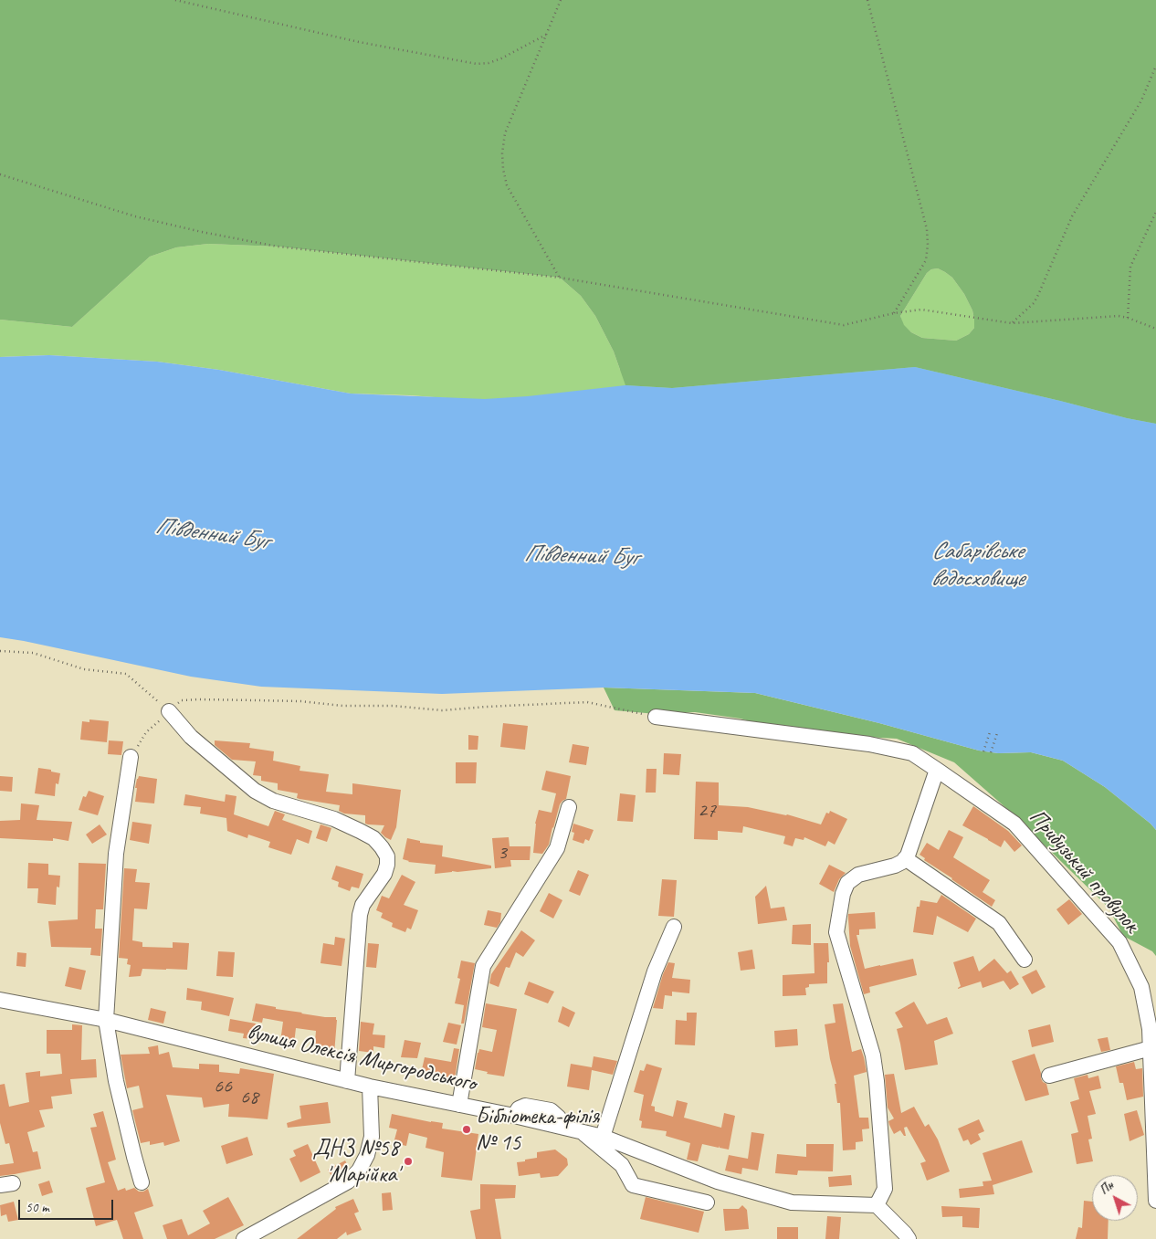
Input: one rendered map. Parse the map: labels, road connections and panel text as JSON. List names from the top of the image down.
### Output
{
  "streets": {
    "street": ["Прибузький провулок", "вулиця Олексія Миргородського"]
  },
  "water": ["Південний Буг", "Сабарівське водосховище"],
  "places": ["Бібліотека-філія № 15", "ДНЗ №58 'Марійка'"],
  "house_numbers": [
    "27",
    "3",
    "66",
    "68"
  ],
  "scale_bar": "50 m",
  "north": "top left"
}
